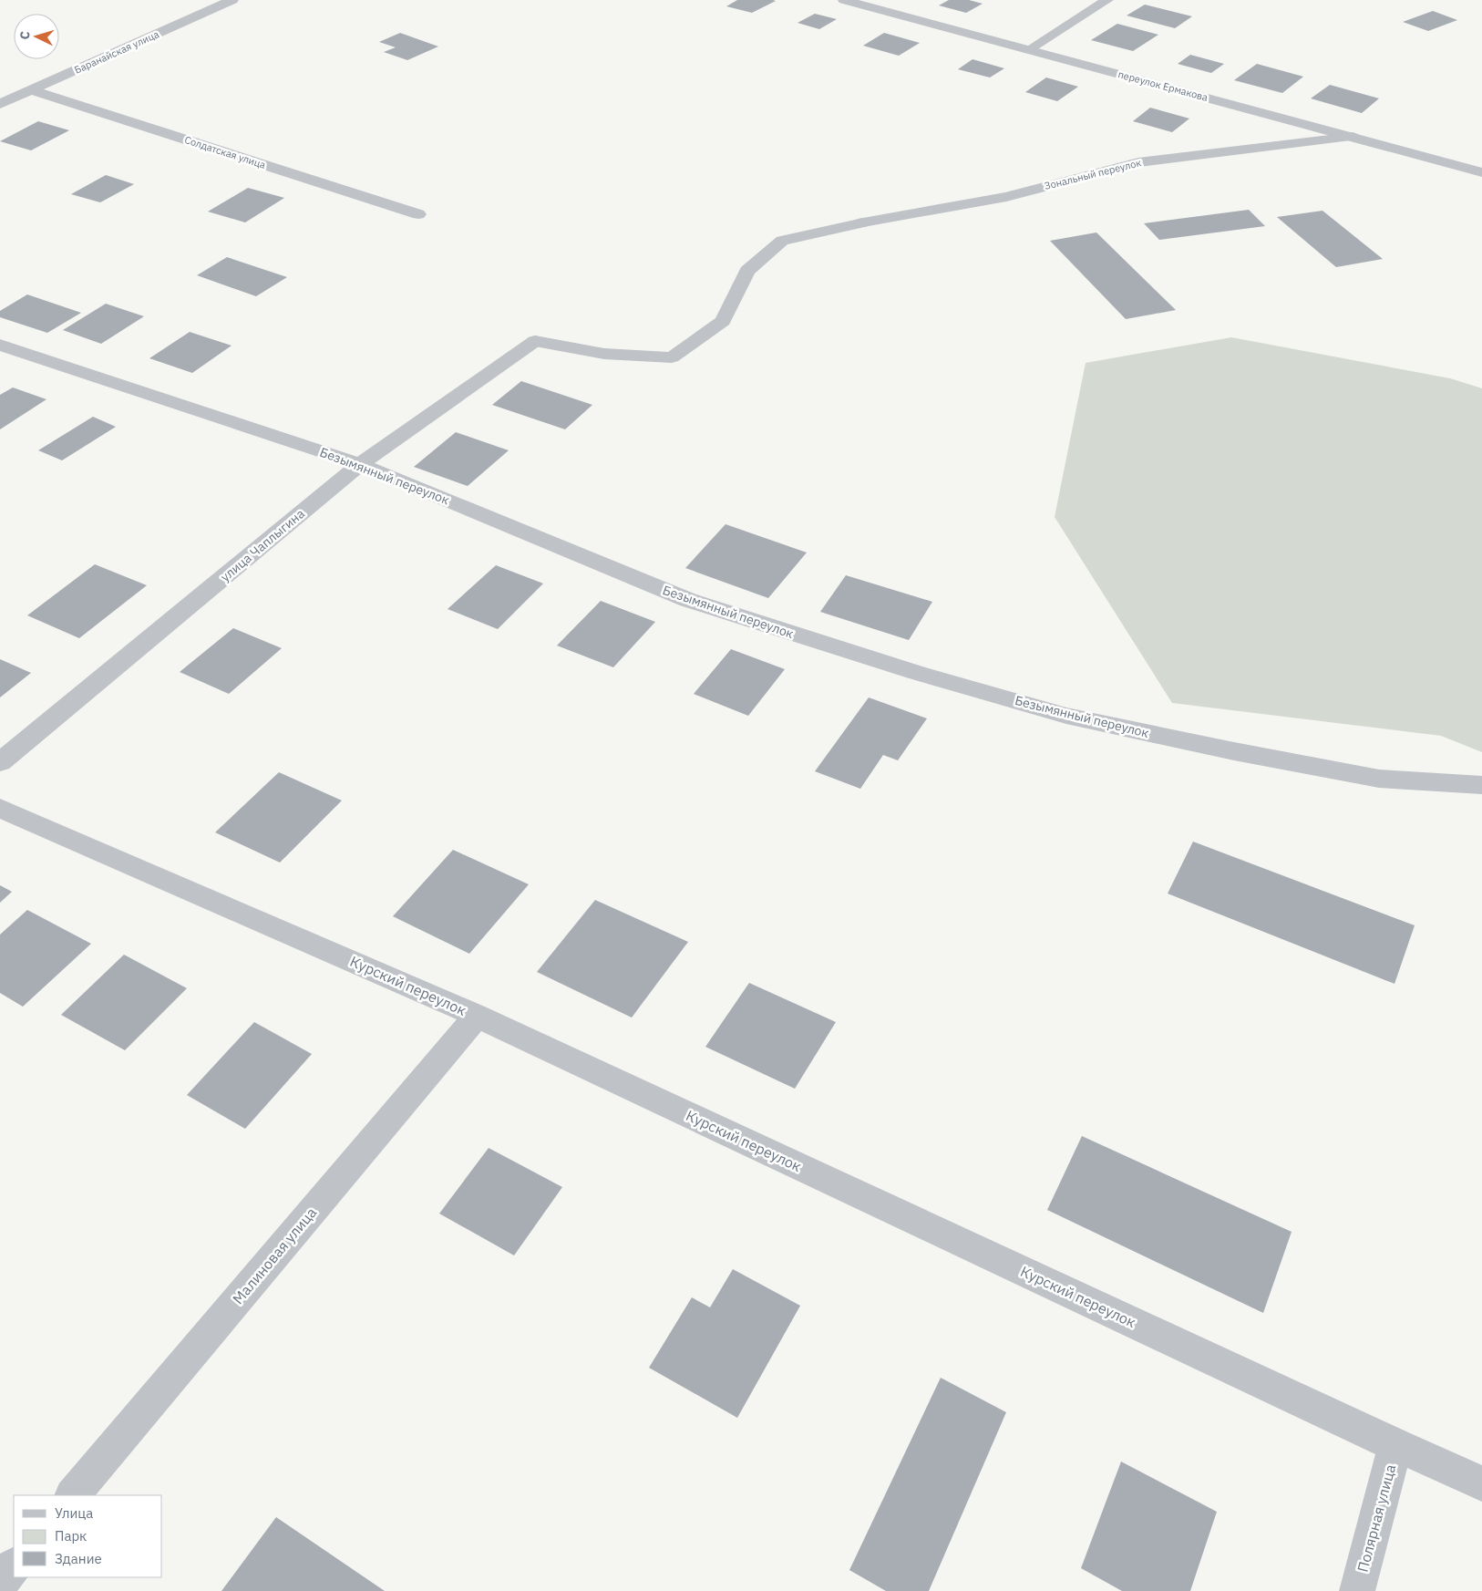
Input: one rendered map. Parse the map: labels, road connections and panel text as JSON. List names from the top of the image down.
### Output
{
  "streets": {
    "street": [
      "Баранайская улица",
      "переулок Ермакова",
      "Солдатская улица",
      "Зональный переулок",
      "Безымянный переулок",
      "улица Чаплыгина",
      "Курский переулок",
      "Малиновая улица",
      "Полярная улица"
    ]
  },
  "crossings": [
    ["Баранайская улица", "Солдатская улица"],
    ["переулок Ермакова", "Зональный переулок"],
    ["Зональный переулок", "улица Чаплыгина"],
    ["Безымянный переулок", "улица Чаплыгина"],
    ["Курский переулок", "Малиновая улица"],
    ["Курский переулок", "Полярная улица"]
  ],
  "legend": ["Улица", "Парк", "Здание"],
  "north": "left"
}
